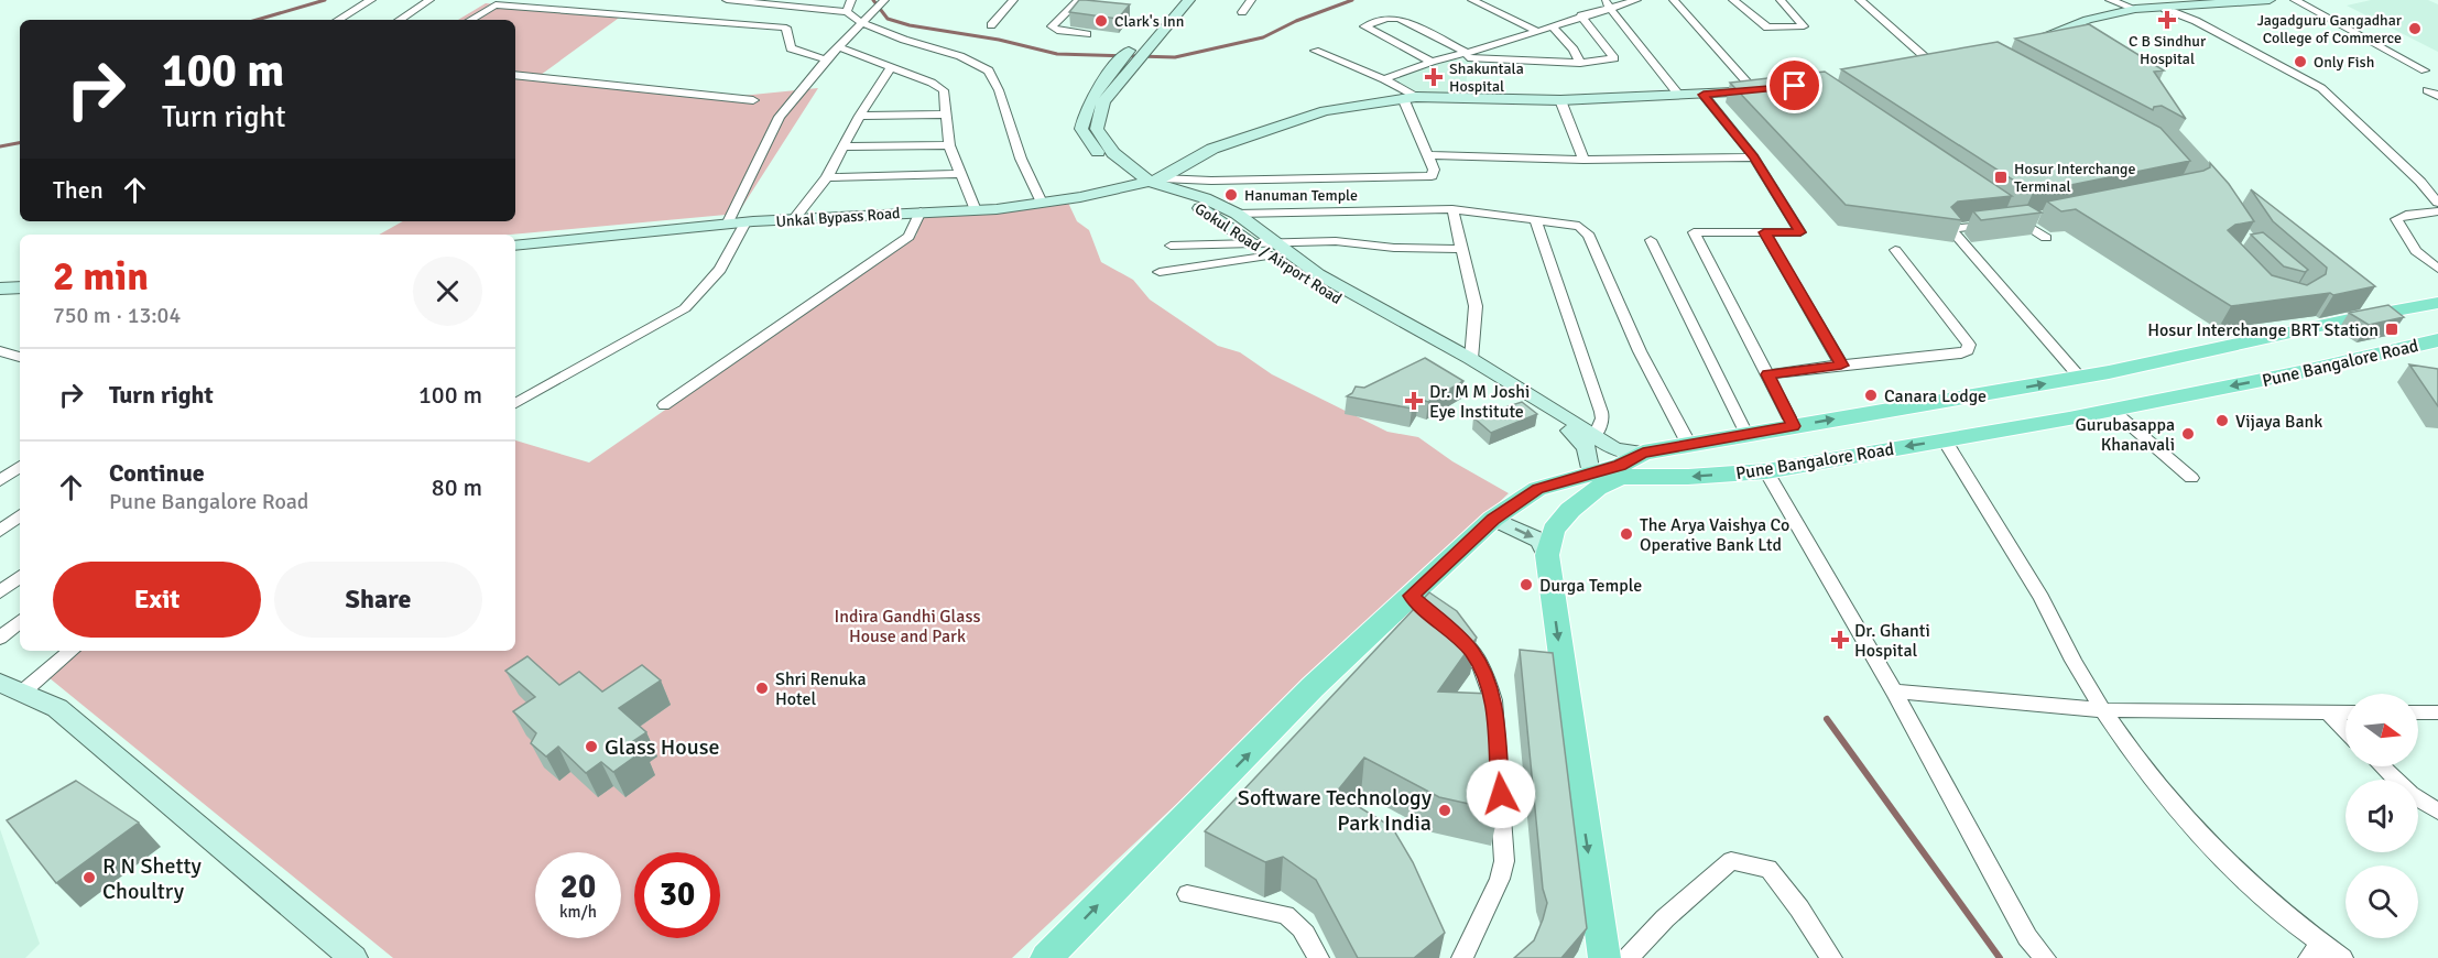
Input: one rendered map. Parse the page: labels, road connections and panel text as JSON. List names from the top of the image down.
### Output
{
  "streets": {
    "main road": ["Unkal Bypass Road", "Gokul Road / Airport Road", "Pune Bangalore Road"]
  },
  "crossings": [
    ["Unkal Bypass Road", "Gokul Road / Airport Road"],
    ["Gokul Road / Airport Road", "Pune Bangalore Road"]
  ],
  "parks": ["Indira Gandhi Glass House and Park"],
  "places": {
    "health": [
      "C B Sindhur Hospital",
      "Shakuntala Hospital",
      "Dr. M M Joshi Eye Institute",
      "Dr. Ghanti Hospital"
    ],
    "other": [
      "Clark's Inn",
      "Jagadguru Gangadhar College of Commerce",
      "Only Fish",
      "Hanuman Temple",
      "Canara Lodge",
      "Vijaya Bank",
      "Gurubasappa Khanavali",
      "The Arya Vaishya Co Operative Bank Ltd",
      "Durga Temple",
      "Shri Renuka Hotel",
      "Glass House",
      "Software Technology Park India",
      "R N Shetty Choultry"
    ],
    "transit": ["Hosur Interchange Terminal", "Hosur Interchange BRT Station"]
  },
  "north": "right",
  "page": {
    "turn": ["100 m", "Turn right"],
    "then": "Then",
    "heading": ["2 min", "750 m · 13:04"],
    "list": [
      {
        "name": "Turn right",
        "value": "100 m"
      },
      {
        "name": "Continue",
        "note": "Pune Bangalore Road",
        "value": "80 m"
      }
    ],
    "buttons": ["Exit", "Share"],
    "speed": "20 km/h",
    "limit": "30"
  }
}
